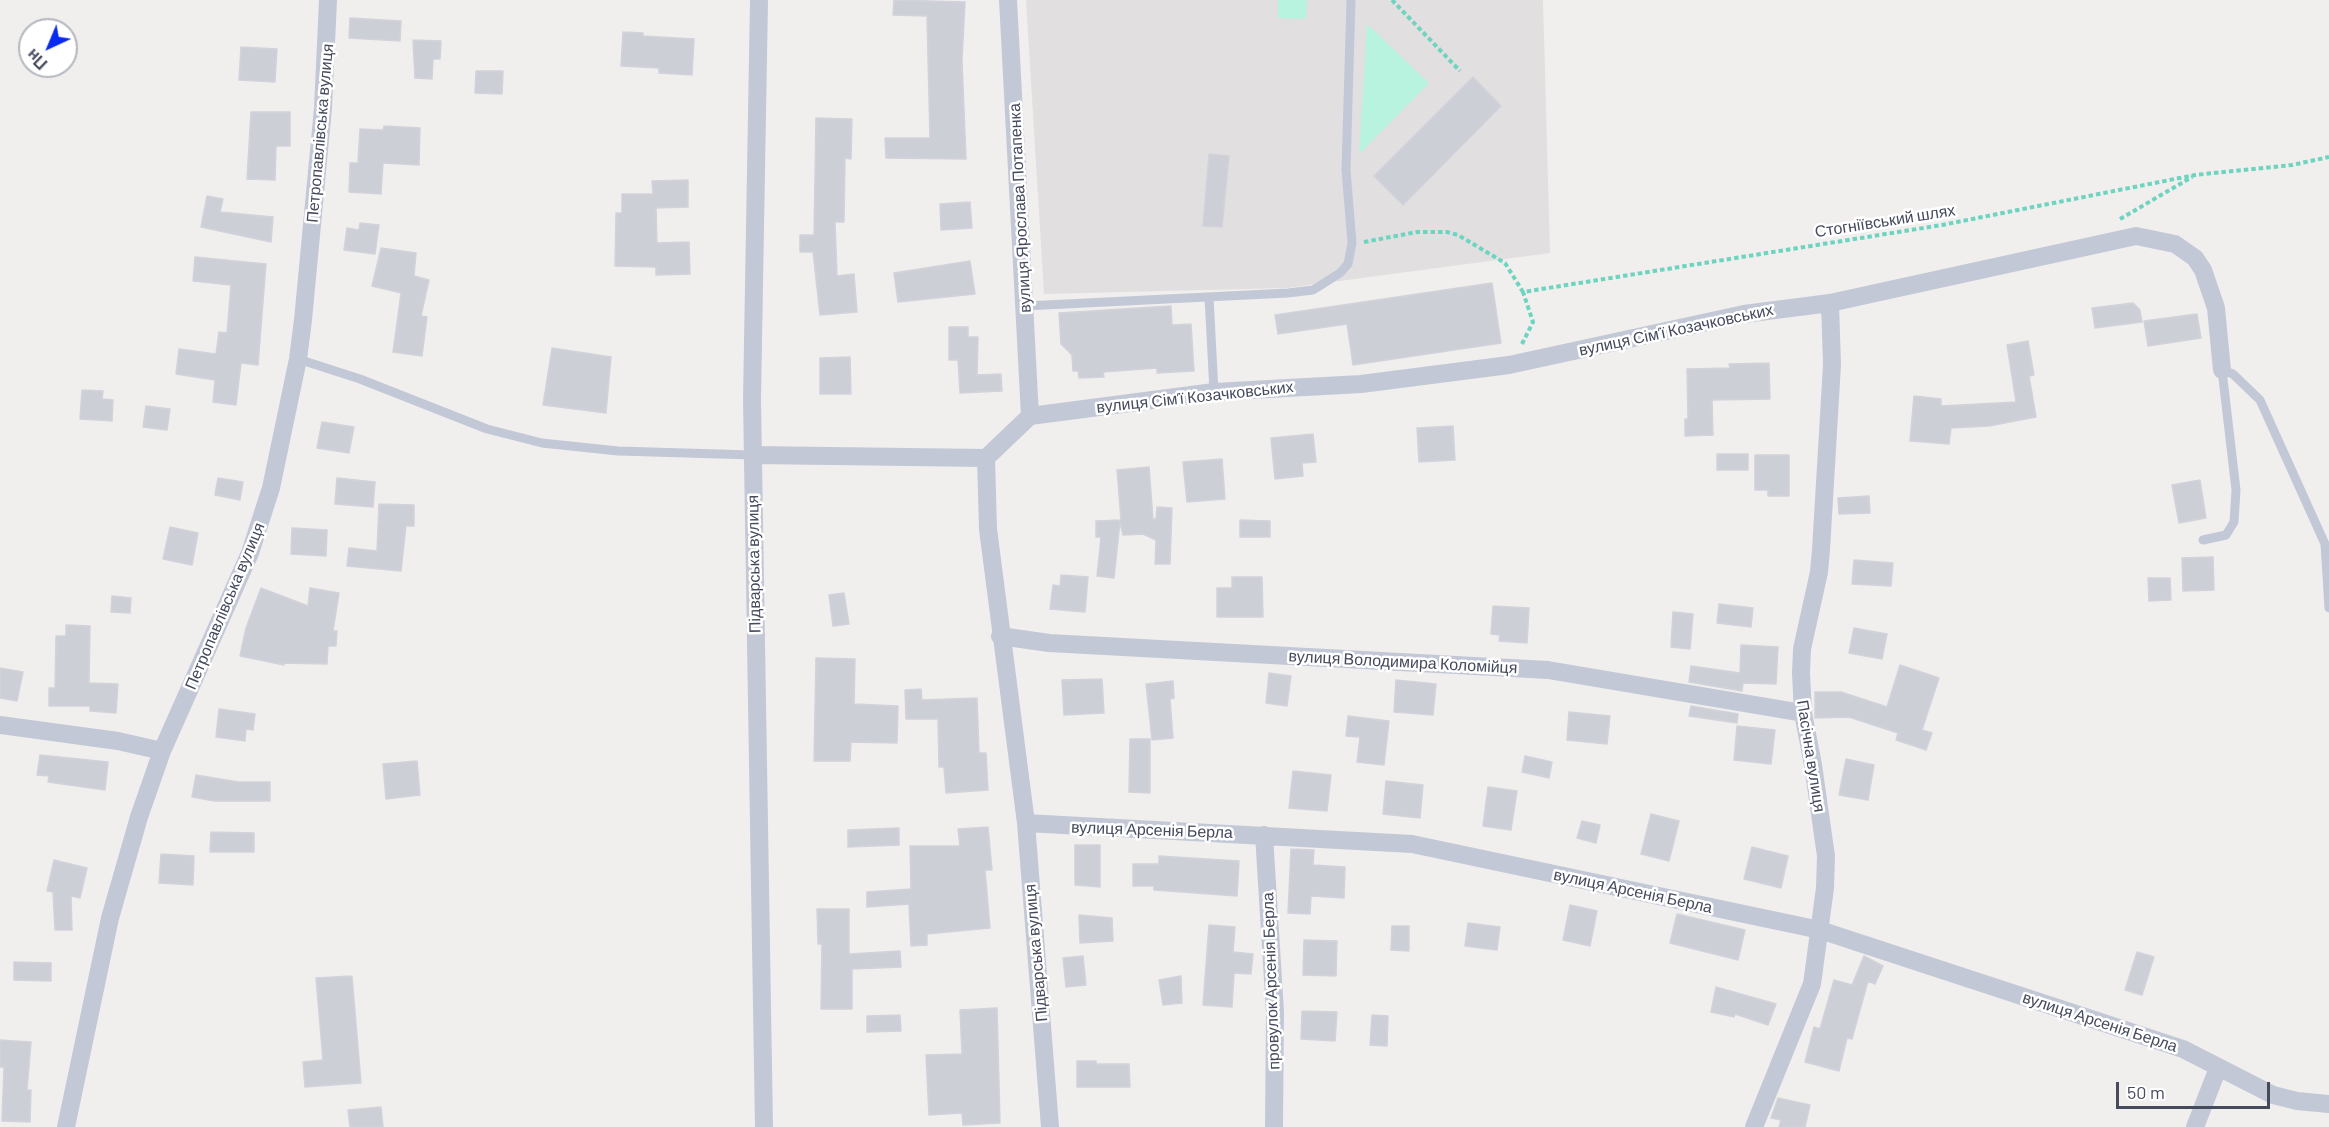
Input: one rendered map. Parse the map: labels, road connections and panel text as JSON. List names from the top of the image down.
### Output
{
  "streets": {
    "street": [
      "Петропавлівська вулиця",
      "вулиця Ярослава Потапенка",
      "вулиця Сімʼї Козачковських",
      "Підварська вулиця",
      "вулиця Володимира Коломійця",
      "Пасічна вулиця",
      "вулиця Арсенія Берла",
      "провулок Арсенія Берла"
    ],
    "path": ["Стогніївський шлях"]
  },
  "crossings": [
    ["вулиця Ярослава Потапенка", "вулиця Сімʼї Козачковських"],
    ["вулиця Сімʼї Козачковських", "Пасічна вулиця"],
    ["Підварська вулиця", "вулиця Володимира Коломійця"],
    ["Підварська вулиця", "вулиця Арсенія Берла"],
    ["вулиця Володимира Коломійця", "Пасічна вулиця"],
    ["Пасічна вулиця", "вулиця Арсенія Берла"],
    ["вулиця Арсенія Берла", "провулок Арсенія Берла"]
  ],
  "scale_bar": "50 m",
  "north": "bottom left"
}
